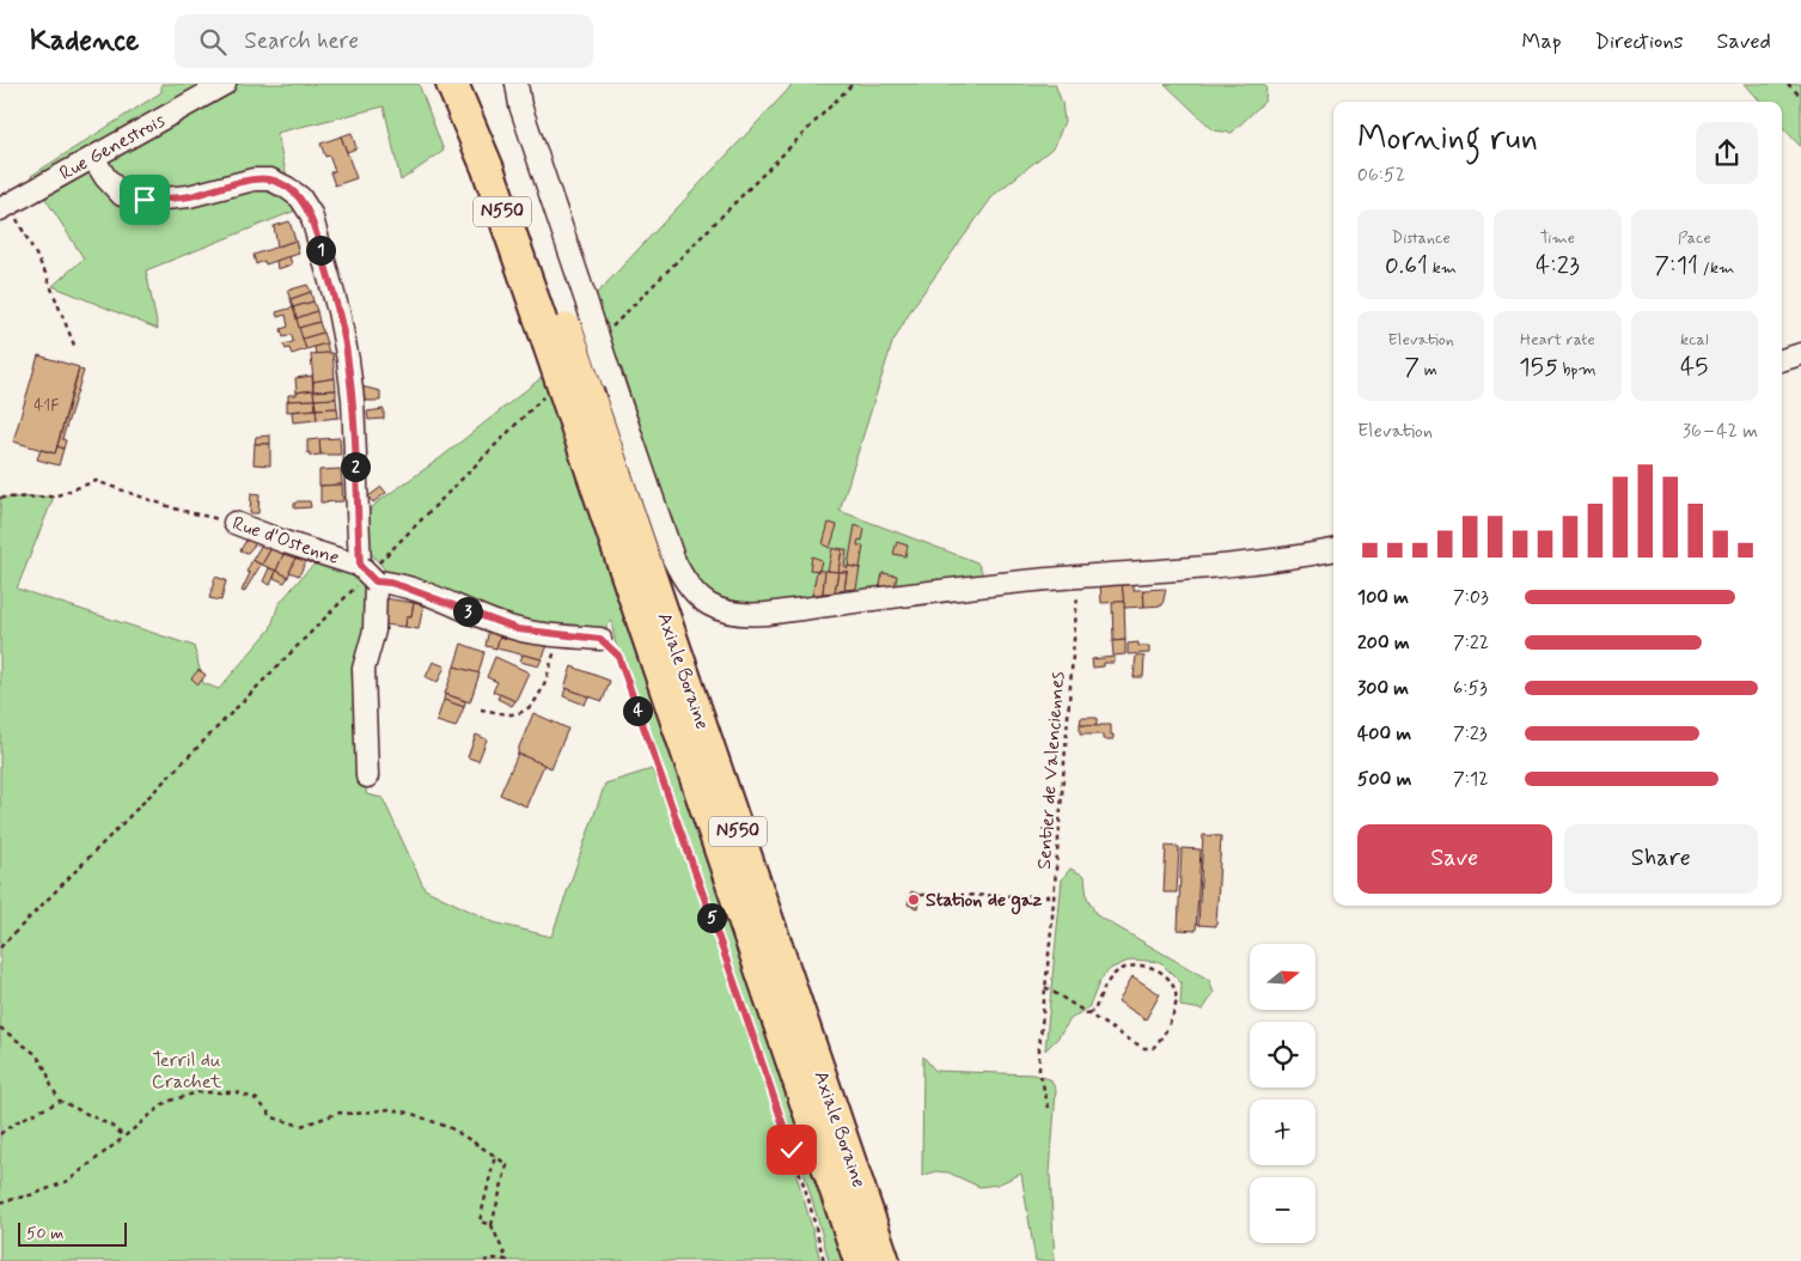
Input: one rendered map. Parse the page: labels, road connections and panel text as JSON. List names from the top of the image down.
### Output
{
  "streets": {
    "highway": ["N550", "Axiale Boraine"],
    "street": ["Rue Genestrois", "Rue d'Ostenne"],
    "path": ["Sentier de Valenciennes"]
  },
  "parks": ["Terril du Crachet"],
  "places": ["Station de gaz"],
  "house_numbers": ["41F"],
  "scale_bar": "50 m",
  "north": "right",
  "page": {
    "header": "Kadence",
    "search": "Search here",
    "nav": ["Map", "Directions", "Saved"],
    "heading": ["Morning run", "06:52"],
    "stats": [
      ["Distance", "0.61 km"],
      ["Time", "4:23"],
      ["Pace", "7:11 /km"],
      ["Elevation", "7 m"],
      ["Heart rate", "155 bpm"],
      ["kcal", "45"]
    ],
    "pins": [
      "1",
      "2",
      "3",
      "4",
      "5"
    ],
    "chart": ["Elevation", "36–42 m"],
    "list": [
      {
        "name": "100 m",
        "note": "7:03"
      },
      {
        "name": "200 m",
        "note": "7:22"
      },
      {
        "name": "300 m",
        "note": "6:53"
      },
      {
        "name": "400 m",
        "note": "7:23"
      },
      {
        "name": "500 m",
        "note": "7:12"
      }
    ],
    "buttons": ["Save", "Share"],
    "map_buttons": ["+", "−"],
    "scale": "50 m"
  }
}
